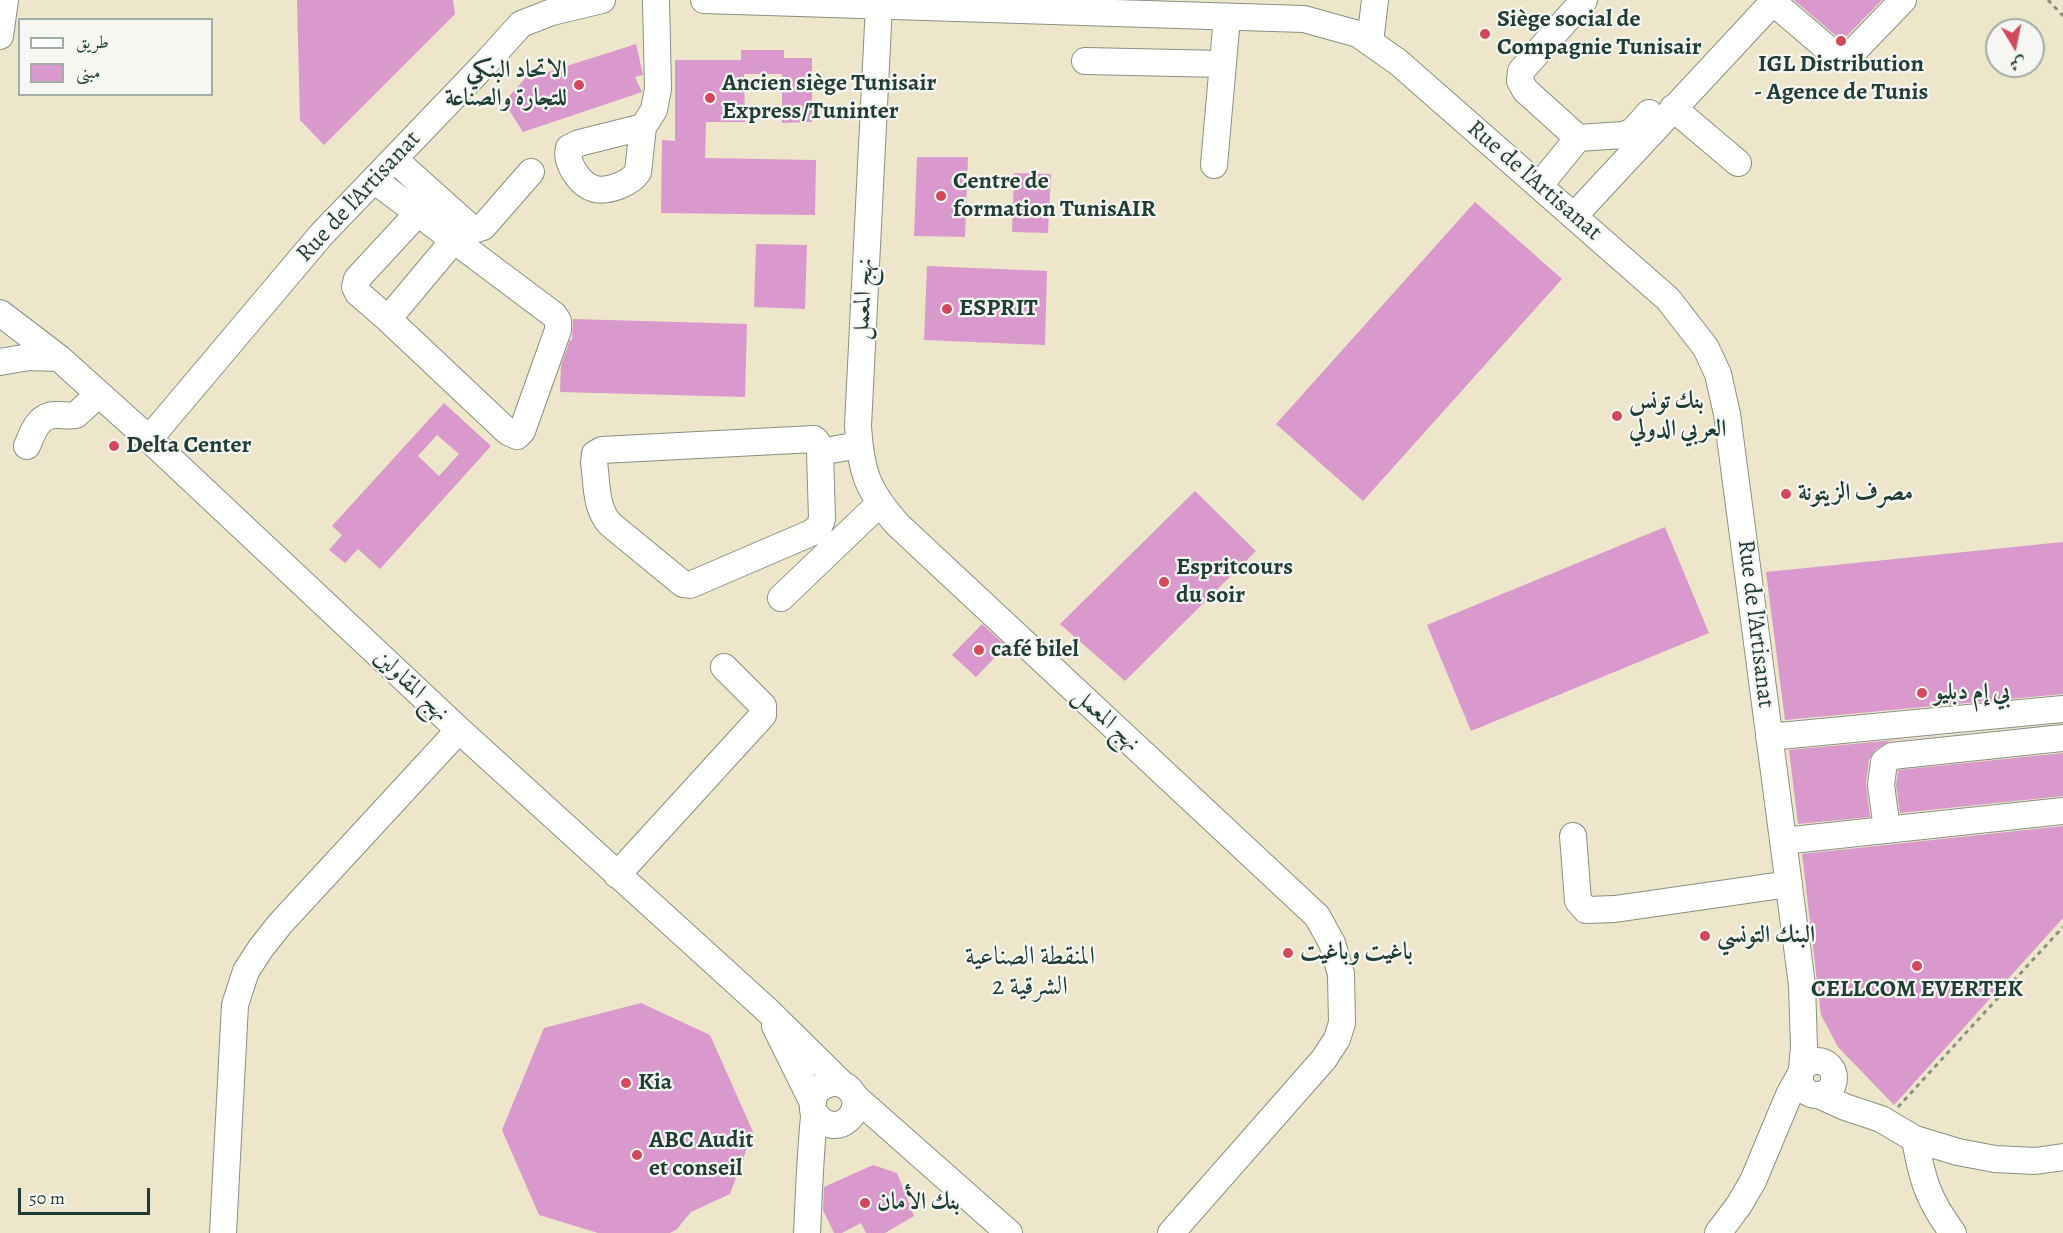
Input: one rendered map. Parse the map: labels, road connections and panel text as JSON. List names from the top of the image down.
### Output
{
  "streets": {
    "street": ["Rue de l'Artisanat", "نهج المعمل", "نهج المقاولين"]
  },
  "crossings": [
    ["Rue de l'Artisanat", "نهج المعمل"],
    ["Rue de l'Artisanat", "نهج المقاولين"]
  ],
  "districts": ["المنقطة الصناعية الشرقية 2"],
  "places": [
    "Siège social de Compagnie Tunisair",
    "IGL Distribution - Agence de Tunis",
    "الاتحاد البنكي للتجارة والصناعة",
    "Ancien siège Tunisair Express/Tuninter",
    "Centre de formation TunisAIR",
    "ESPRIT",
    "بنك تونس العربي الدولي",
    "Delta Center",
    "مصرف الزيتونة",
    "Espritcours du soir",
    "café bilel",
    "بي إم دبليو",
    "البنك التونسي",
    "باغيت وباغيت",
    "CELLCOM EVERTEK",
    "Kia",
    "ABC Audit et conseil",
    "بنك الأمان"
  ],
  "legend": ["طريق", "مبنى"],
  "scale_bar": "50 m",
  "north": "bottom"
}
